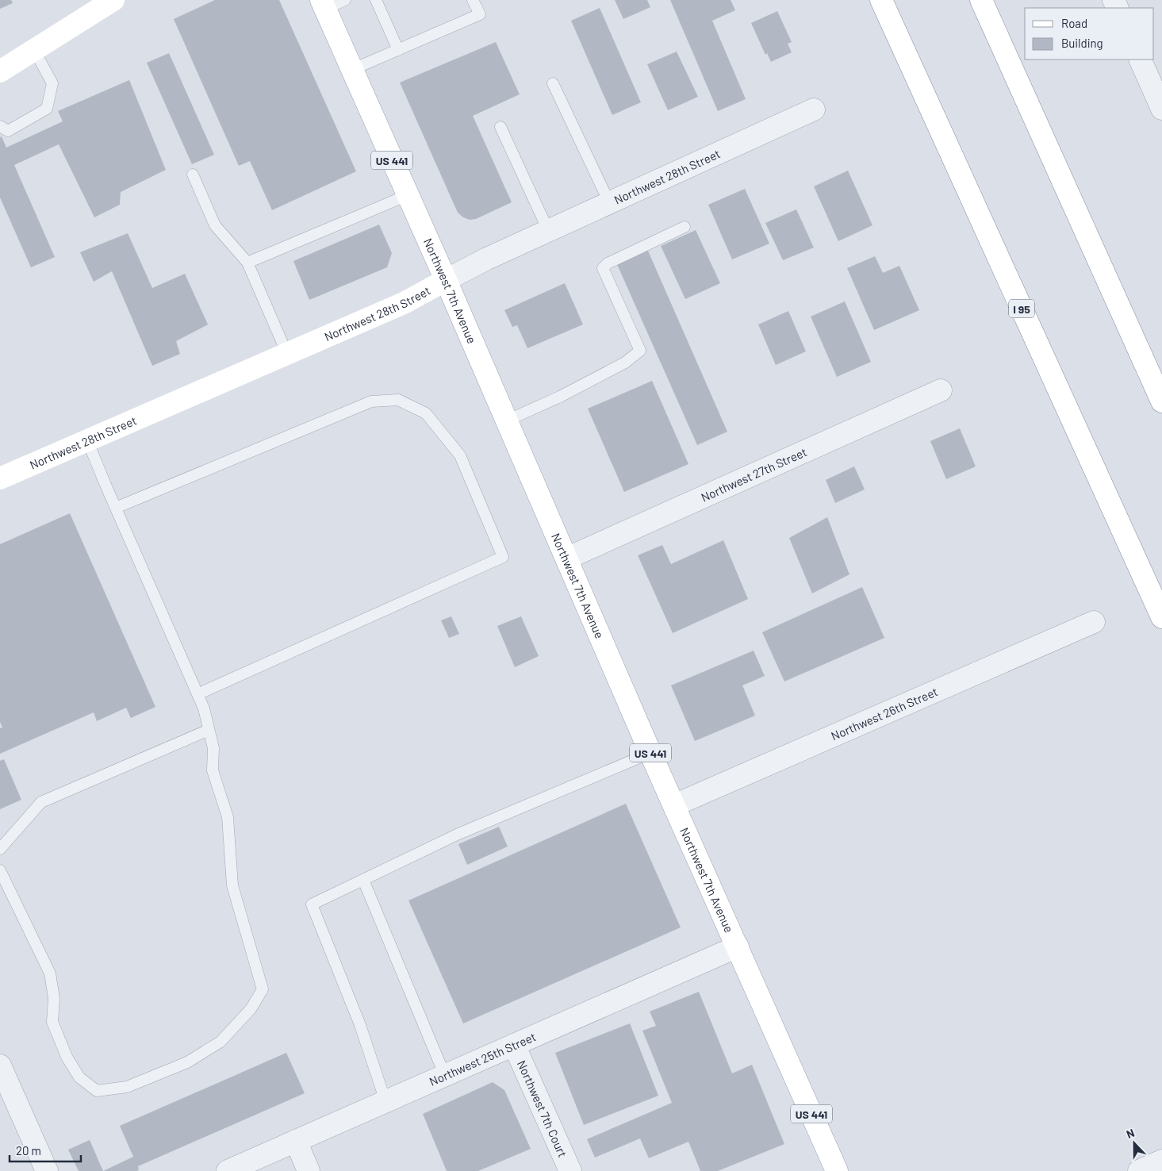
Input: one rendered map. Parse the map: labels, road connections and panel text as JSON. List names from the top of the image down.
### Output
{
  "streets": {
    "main road": [
      "US 441",
      "Northwest 28th Street",
      "Northwest 7th Avenue",
      "I 95"
    ],
    "street": [
      "Northwest 27th Street",
      "Northwest 26th Street",
      "Northwest 25th Street",
      "Northwest 7th Court"
    ]
  },
  "crossings": [
    ["Northwest 28th Street", "Northwest 7th Avenue"],
    ["Northwest 7th Avenue", "Northwest 27th Street"],
    ["Northwest 7th Avenue", "Northwest 26th Street"],
    ["Northwest 7th Avenue", "Northwest 25th Street"],
    ["Northwest 25th Street", "Northwest 7th Court"]
  ],
  "legend": ["Road", "Building"],
  "scale_bar": "20 m",
  "north": "top"
}
